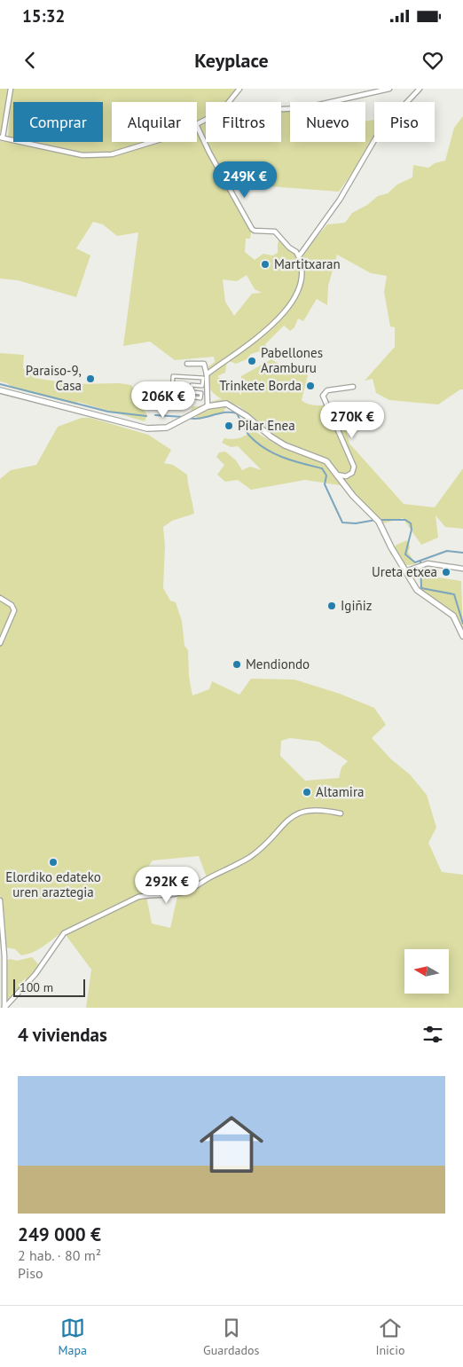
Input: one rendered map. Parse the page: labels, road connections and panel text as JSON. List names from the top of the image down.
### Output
{
  "places": [
    "Martitxaran",
    "Pabellones Aramburu",
    "Paraiso-9, Casa",
    "Trinkete Borda",
    "Pilar Enea",
    "Ureta etxea",
    "Igiñiz",
    "Mendiondo",
    "Altamira",
    "Elordiko edateko uren araztegia"
  ],
  "scale_bar": "100 m",
  "north": "left",
  "page": {
    "status": "15:32",
    "header": "Keyplace",
    "chip": [
      "Comprar",
      "Alquilar",
      "Filtros",
      "Nuevo",
      "Piso"
    ],
    "price": [
      "249K €",
      "206K €",
      "270K €",
      "292K €"
    ],
    "scale": "100 m",
    "heading": "4 viviendas",
    "list": [
      {
        "name": "249 000 €",
        "note": "2 hab. · 80 m² · Piso"
      }
    ],
    "tabs": ["Mapa", "Guardados", "Inicio"]
  }
}
